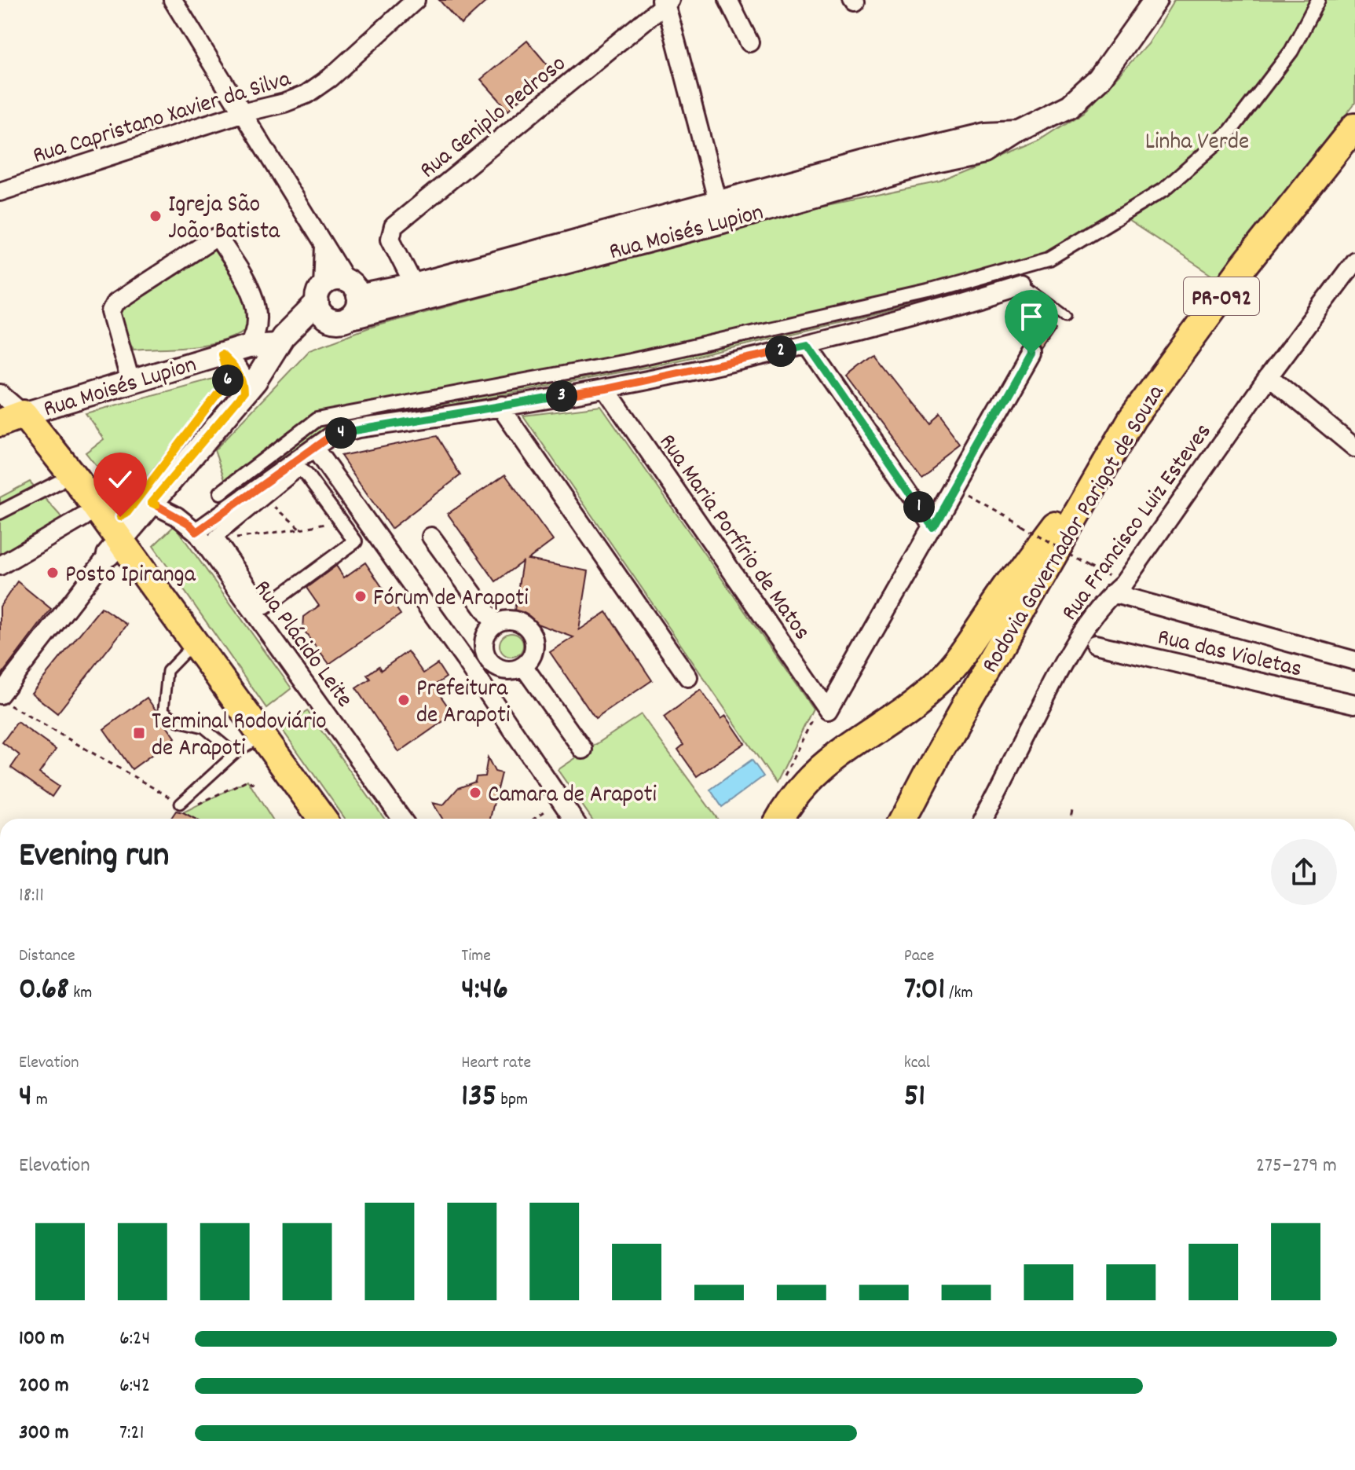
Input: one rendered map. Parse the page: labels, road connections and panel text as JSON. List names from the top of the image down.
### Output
{
  "streets": {
    "main road": ["PR-092", "Rodovia Governador Parigot de Souza"],
    "street": [
      "Rua Capristano Xavier da Silva",
      "Rua Geniplo Pedroso",
      "Rua Moisés Lupion",
      "Rua Francisco Luiz Esteves",
      "Rua Maria Porfírio de Matos",
      "Rua Plácido Leite",
      "Rua das Violetas"
    ]
  },
  "crossings": [
    ["Rua Geniplo Pedroso", "Rua Moisés Lupion"]
  ],
  "parks": ["Linha Verde"],
  "places": {
    "other": [
      "Igreja São João Batista",
      "Posto Ipiranga",
      "Fórum de Arapoti",
      "Prefeitura de Arapoti",
      "Camara de Arapoti"
    ],
    "transit": ["Terminal Rodoviário de Arapoti"]
  },
  "page": {
    "pins": [
      "2",
      "6",
      "3",
      "4",
      "1"
    ],
    "heading": ["Evening run", "18:11"],
    "stats": [
      ["Distance", "0.68 km"],
      ["Time", "4:46"],
      ["Pace", "7:01 /km"],
      ["Elevation", "4 m"],
      ["Heart rate", "135 bpm"],
      ["kcal", "51"]
    ],
    "chart": ["Elevation", "275–279 m"],
    "list": [
      {
        "name": "100 m",
        "note": "6:24"
      },
      {
        "name": "200 m",
        "note": "6:42"
      },
      {
        "name": "300 m",
        "note": "7:21"
      }
    ]
  }
}
